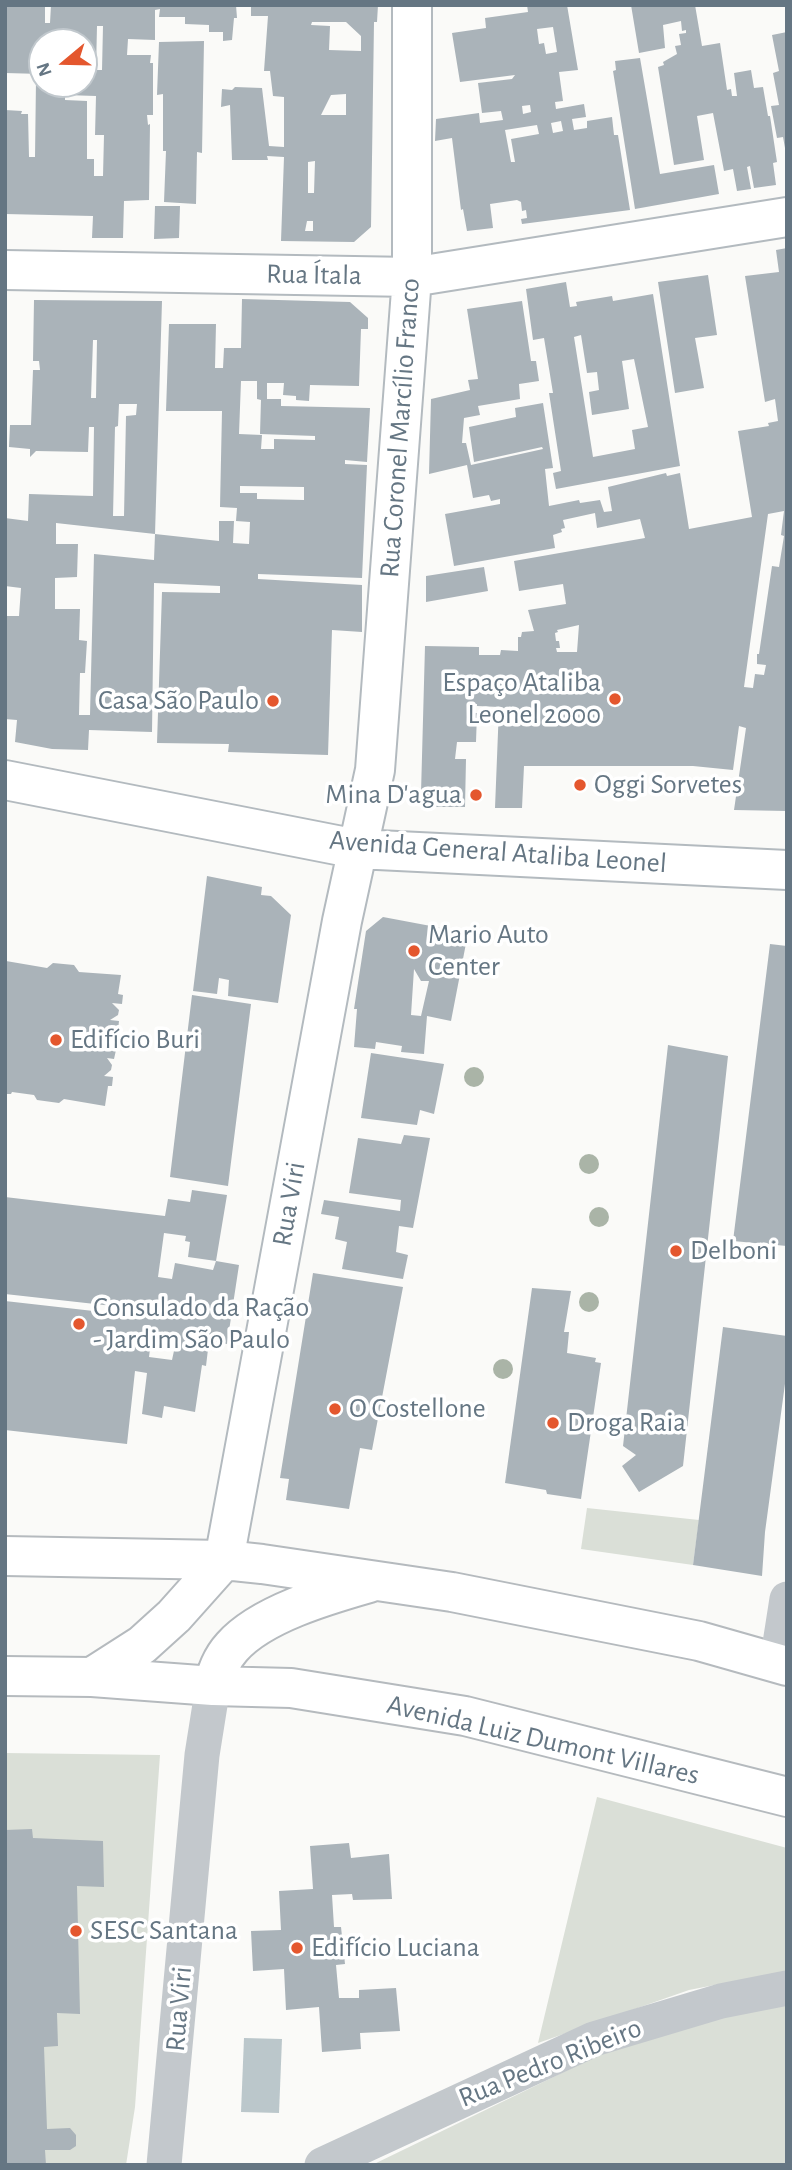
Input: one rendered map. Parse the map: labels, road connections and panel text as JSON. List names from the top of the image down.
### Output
{
  "streets": {
    "main road": [
      "Rua Ítala",
      "Rua Coronel Marcílio Franco",
      "Avenida General Ataliba Leonel",
      "Rua Viri",
      "Avenida Luiz Dumont Villares"
    ],
    "street": ["Rua Pedro Ribeiro"]
  },
  "crossings": [
    ["Rua Ítala", "Rua Coronel Marcílio Franco"],
    ["Rua Coronel Marcílio Franco", "Avenida General Ataliba Leonel"],
    ["Rua Coronel Marcílio Franco", "Rua Viri"],
    ["Avenida General Ataliba Leonel", "Rua Viri"],
    ["Rua Viri", "Avenida Luiz Dumont Villares"]
  ],
  "places": [
    "Espaço Ataliba Leonel 2000",
    "Casa São Paulo",
    "Oggi Sorvetes",
    "Mina D'agua",
    "Mario Auto Center",
    "Edifício Buri",
    "Delboni",
    "Consulado da Ração - Jardim São Paulo",
    "O Costellone",
    "Droga Raia",
    "SESC Santana",
    "Edifício Luciana"
  ],
  "north": "left"
}
